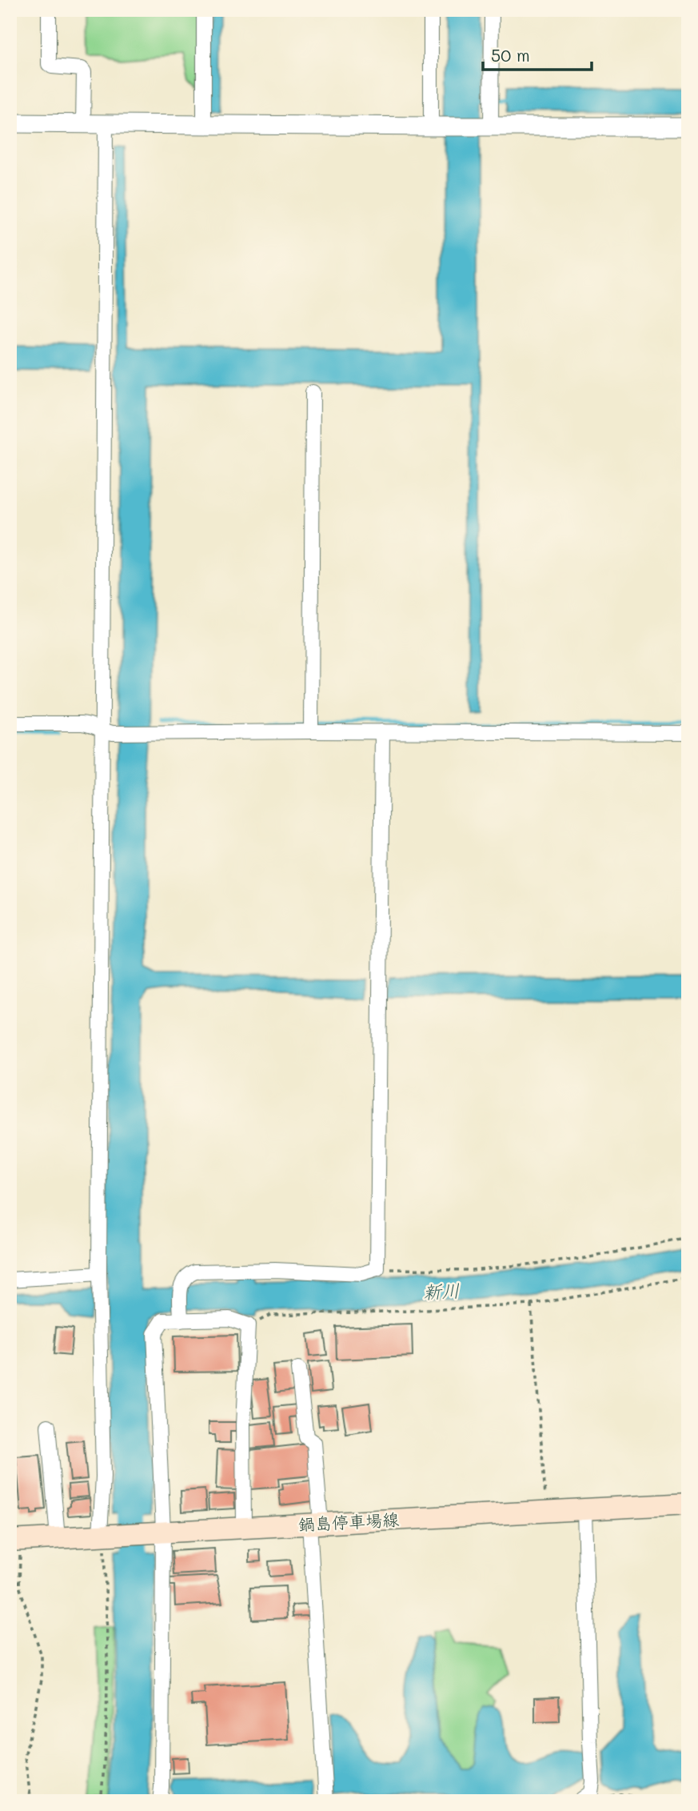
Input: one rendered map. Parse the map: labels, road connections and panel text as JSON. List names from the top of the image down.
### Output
{
  "streets": {
    "main road": ["鍋島停車場線"]
  },
  "water": ["新川"],
  "scale_bar": "50 m"
}
